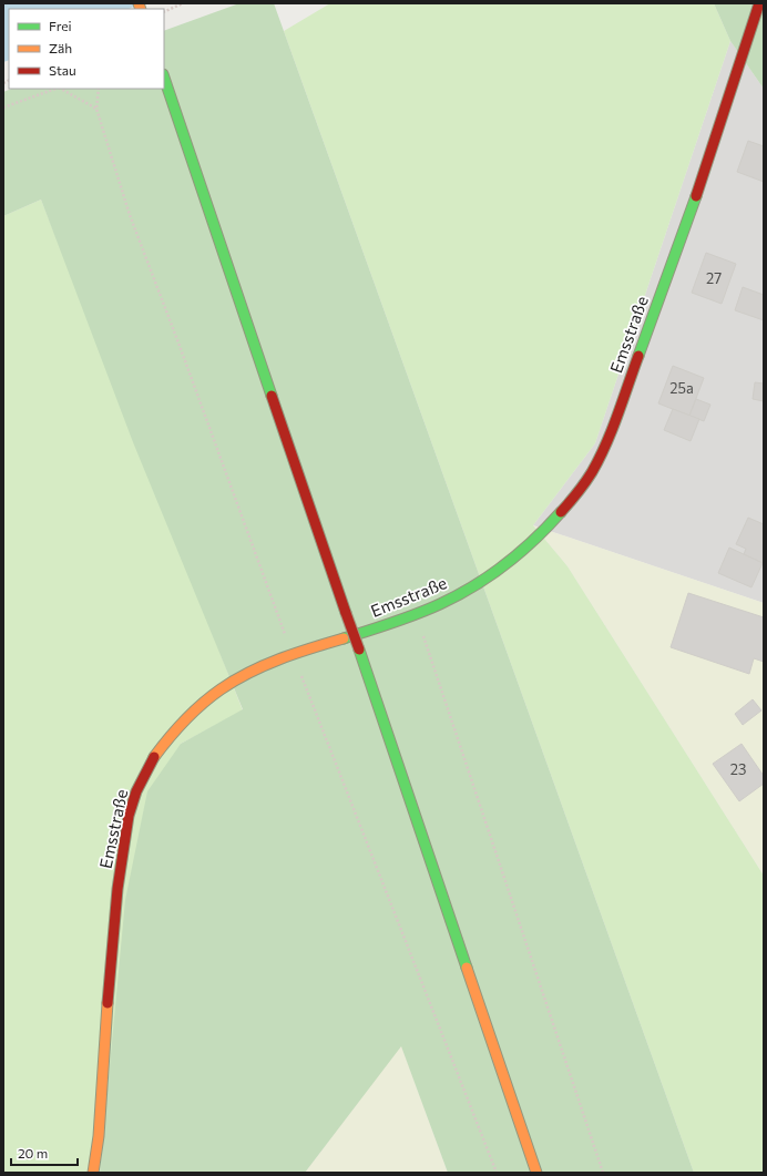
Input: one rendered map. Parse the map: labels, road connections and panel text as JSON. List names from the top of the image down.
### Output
{
  "streets": {
    "street": ["Emsstraße"]
  },
  "house_numbers": ["27", "25a", "23"],
  "legend": ["Frei", "Zäh", "Stau"],
  "scale_bar": "20 m"
}
